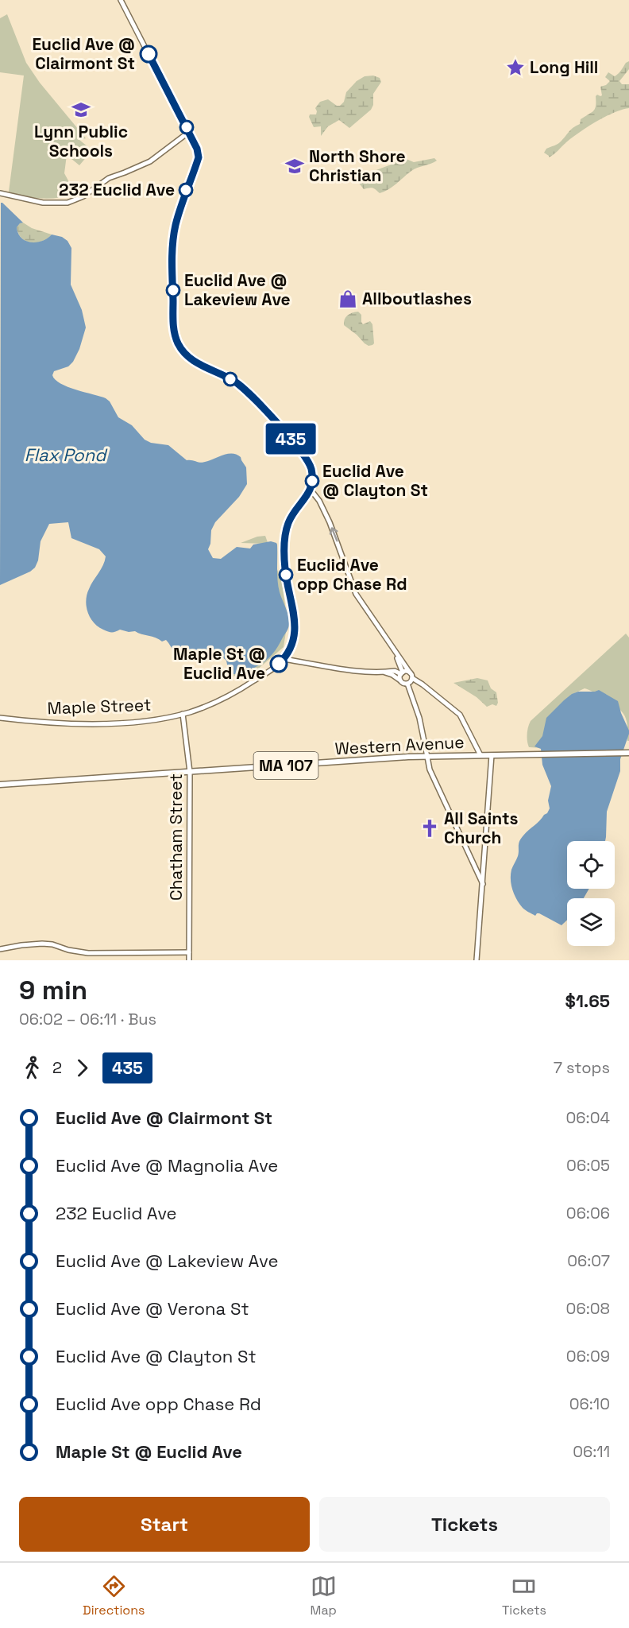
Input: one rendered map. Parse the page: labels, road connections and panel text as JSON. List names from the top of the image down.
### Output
{
  "streets": {
    "main road": ["Western Avenue", "MA 107"],
    "street": ["Maple Street", "Chatham Street"]
  },
  "crossings": [
    ["Maple Street", "Chatham Street"],
    ["Western Avenue", "Chatham Street"]
  ],
  "water": ["Flax Pond"],
  "places": {
    "other": [
      "Euclid Ave @ Clairmont St",
      "232 Euclid Ave",
      "Euclid Ave @ Lakeview Ave",
      "Euclid Ave @ Clayton St",
      "Euclid Ave opp Chase Rd",
      "Maple St @ Euclid Ave"
    ],
    "place": ["Long Hill"],
    "school or university": ["Lynn Public Schools", "North Shore Christian"],
    "shop": ["Allboutlashes"],
    "church": ["All Saints Church"]
  },
  "lines": ["bus line 435"],
  "page": {
    "on_map": "435",
    "heading": ["9 min", "06:02 – 06:11 · Bus", "$1.65"],
    "legs": ["2", "435", "7 stops"],
    "list": [
      {
        "name": "Euclid Ave @ Clairmont St",
        "value": "06:04"
      },
      {
        "name": "Euclid Ave @ Magnolia Ave",
        "value": "06:05"
      },
      {
        "name": "232 Euclid Ave",
        "value": "06:06"
      },
      {
        "name": "Euclid Ave @ Lakeview Ave",
        "value": "06:07"
      },
      {
        "name": "Euclid Ave @ Verona St",
        "value": "06:08"
      },
      {
        "name": "Euclid Ave @ Clayton St",
        "value": "06:09"
      },
      {
        "name": "Euclid Ave opp Chase Rd",
        "value": "06:10"
      },
      {
        "name": "Maple St @ Euclid Ave",
        "value": "06:11"
      }
    ],
    "buttons": ["Start", "Tickets"],
    "tabs": ["Directions", "Map", "Tickets"]
  }
}
